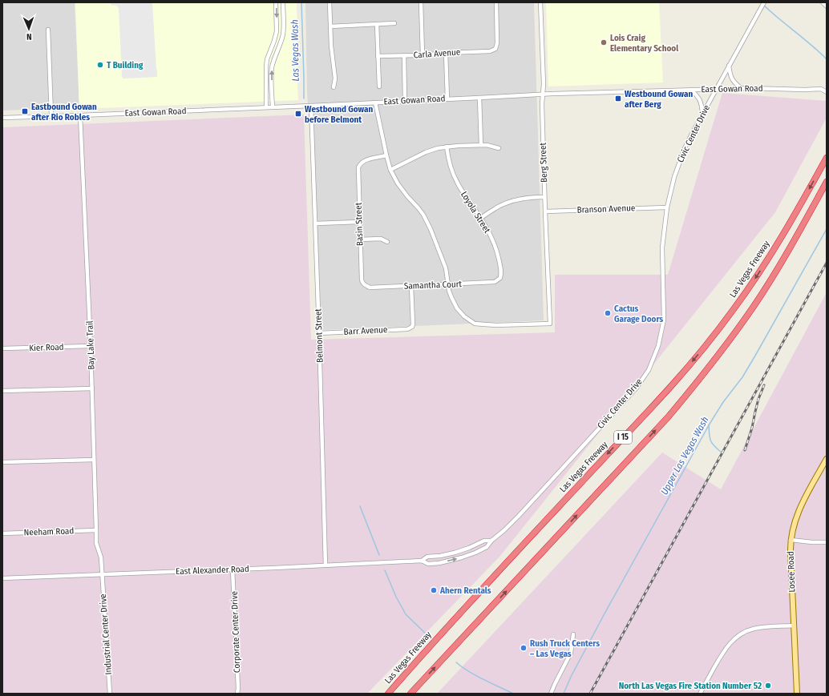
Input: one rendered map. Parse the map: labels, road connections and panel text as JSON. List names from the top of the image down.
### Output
{
  "streets": {
    "highway": ["Las Vegas Freeway", "I 15"],
    "main road": ["Losee Road"],
    "street": [
      "Carla Avenue",
      "East Gowan Road",
      "Civic Center Drive",
      "Berg Street",
      "Branson Avenue",
      "Loyola Street",
      "Basin Street",
      "Samantha Court",
      "Barr Avenue",
      "Belmont Street",
      "Bay Lake Trail",
      "Kier Road",
      "Neeham Road",
      "East Alexander Road",
      "Corporate Center Drive",
      "Industrial Center Drive"
    ]
  },
  "crossings": [
    ["East Gowan Road", "Civic Center Drive"],
    ["East Gowan Road", "Berg Street"],
    ["East Gowan Road", "Belmont Street"],
    ["East Gowan Road", "Bay Lake Trail"],
    ["Civic Center Drive", "Branson Avenue"],
    ["Civic Center Drive", "East Alexander Road"],
    ["Berg Street", "Branson Avenue"],
    ["Berg Street", "Samantha Court"],
    ["Loyola Street", "Samantha Court"],
    ["Basin Street", "Samantha Court"],
    ["Samantha Court", "Barr Avenue"],
    ["Barr Avenue", "Belmont Street"],
    ["Belmont Street", "East Alexander Road"],
    ["Bay Lake Trail", "Kier Road"],
    ["Bay Lake Trail", "Neeham Road"],
    ["Bay Lake Trail", "East Alexander Road"],
    ["Bay Lake Trail", "Industrial Center Drive"],
    ["East Alexander Road", "Corporate Center Drive"],
    ["East Alexander Road", "Industrial Center Drive"]
  ],
  "water": ["Las Vegas Wash", "Upper Las Vegas Wash"],
  "places": {
    "other": [
      "Lois Craig Elementary School",
      "T Building",
      "Cactus Garage Doors",
      "Ahern Rentals",
      "Rush Truck Centers – Las Vegas",
      "North Las Vegas Fire Station Number 52"
    ],
    "transit": ["Westbound Gowan after Berg", "Eastbound Gowan after Rio Robles", "Westbound Gowan before Belmont"]
  },
  "north": "bottom"
}
